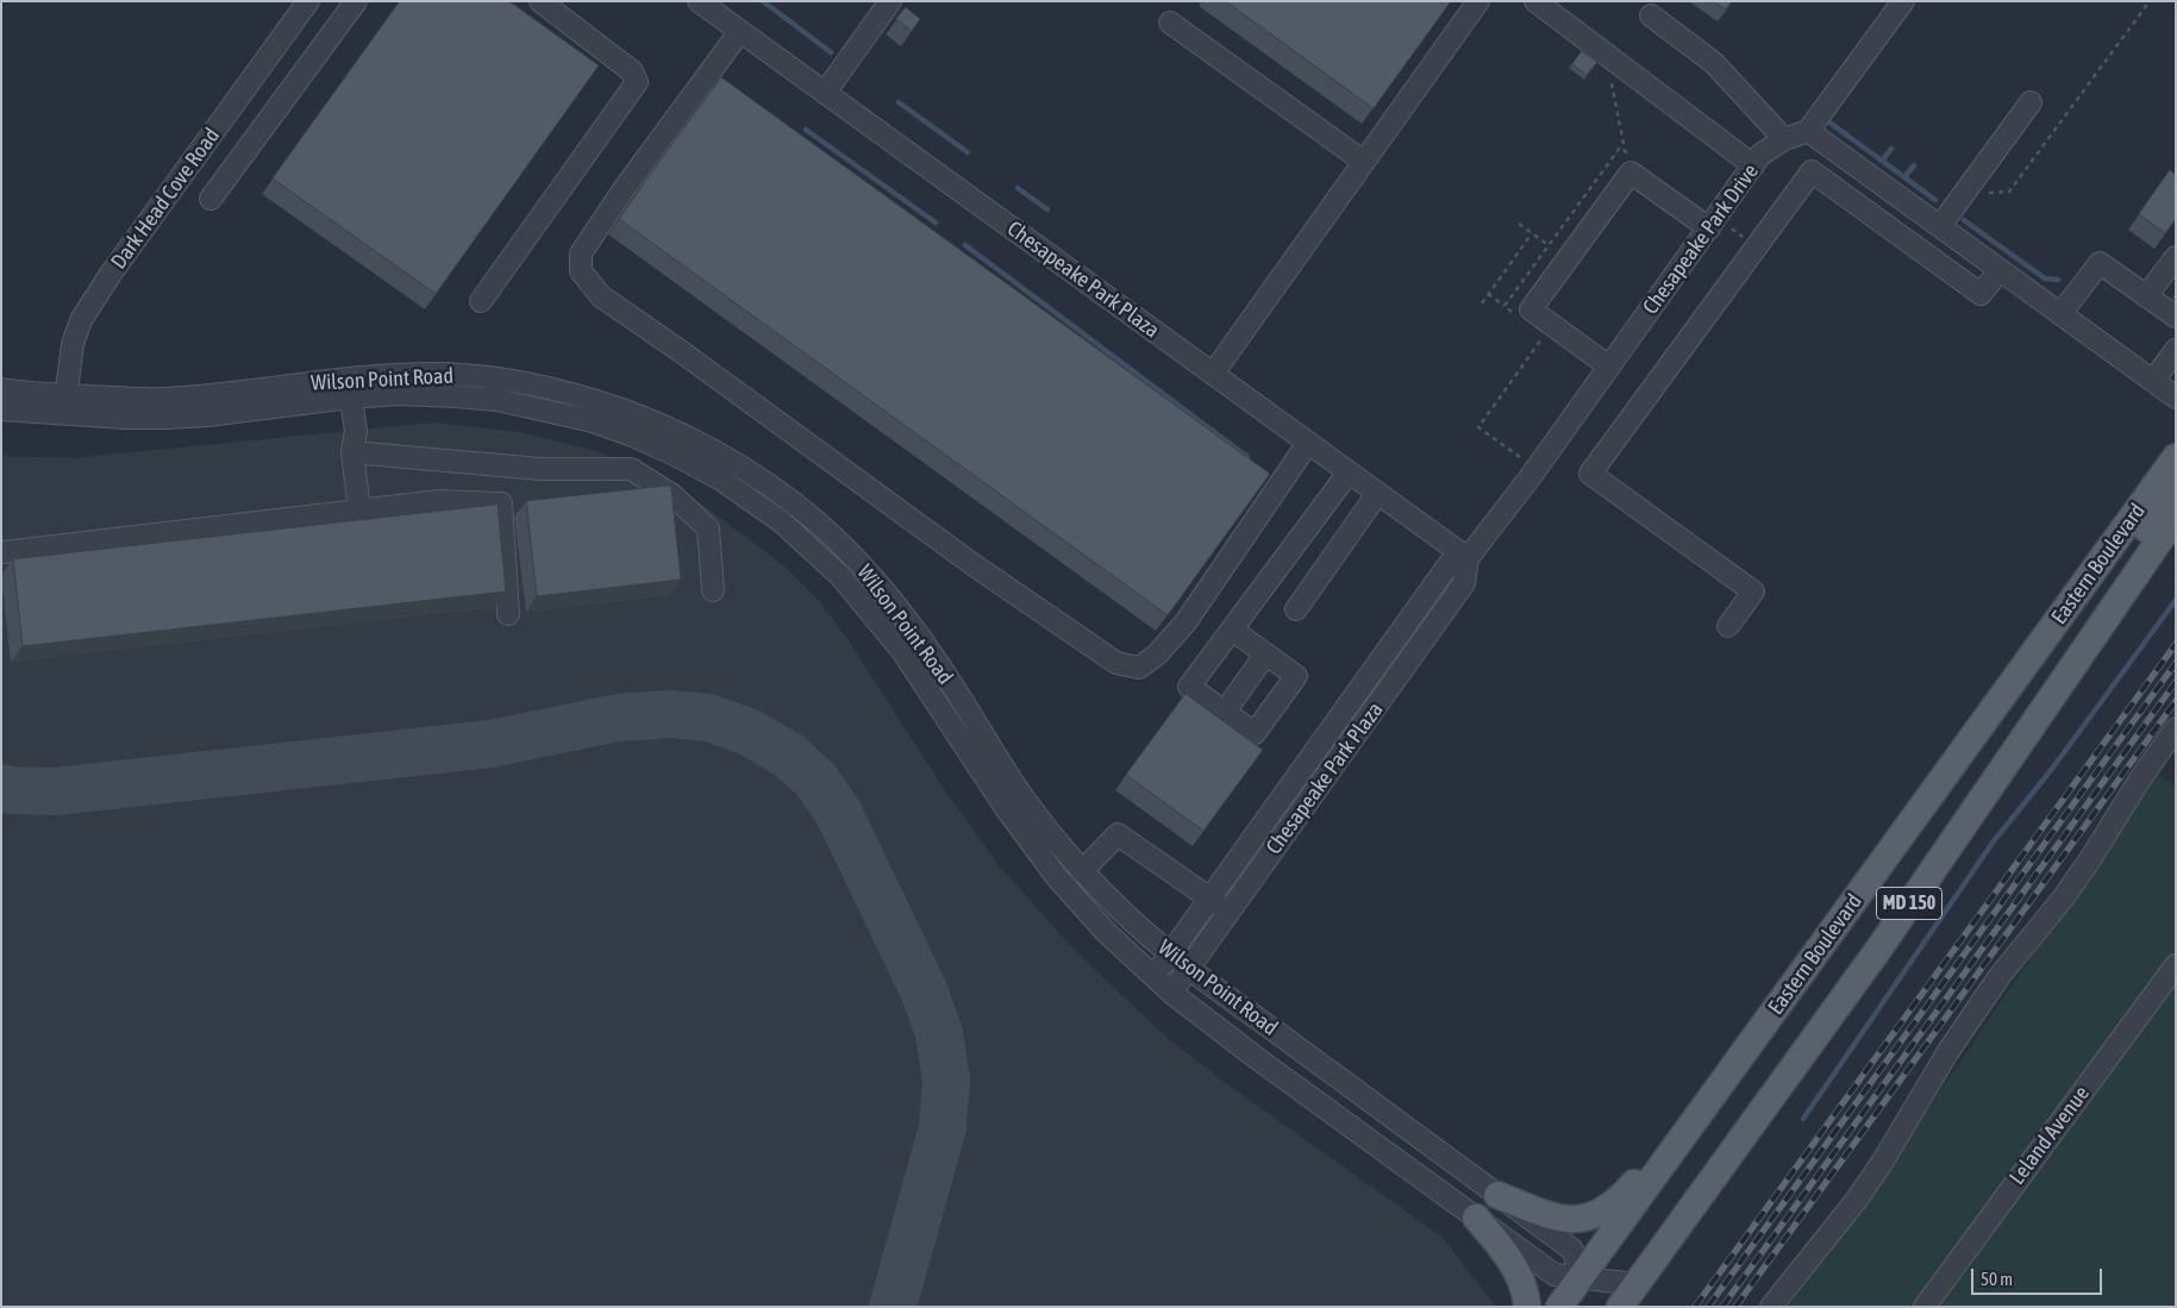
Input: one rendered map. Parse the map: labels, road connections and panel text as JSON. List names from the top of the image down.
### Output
{
  "streets": {
    "main road": ["Eastern Boulevard", "MD 150"],
    "street": [
      "Dark Head Cove Road",
      "Chesapeake Park Drive",
      "Chesapeake Park Plaza",
      "Wilson Point Road",
      "Leland Avenue"
    ]
  },
  "crossings": [
    ["Dark Head Cove Road", "Wilson Point Road"],
    ["Chesapeake Park Drive", "Chesapeake Park Plaza"],
    ["Chesapeake Park Plaza", "Wilson Point Road"],
    ["Wilson Point Road", "Eastern Boulevard"]
  ],
  "scale_bar": "50 m"
}
